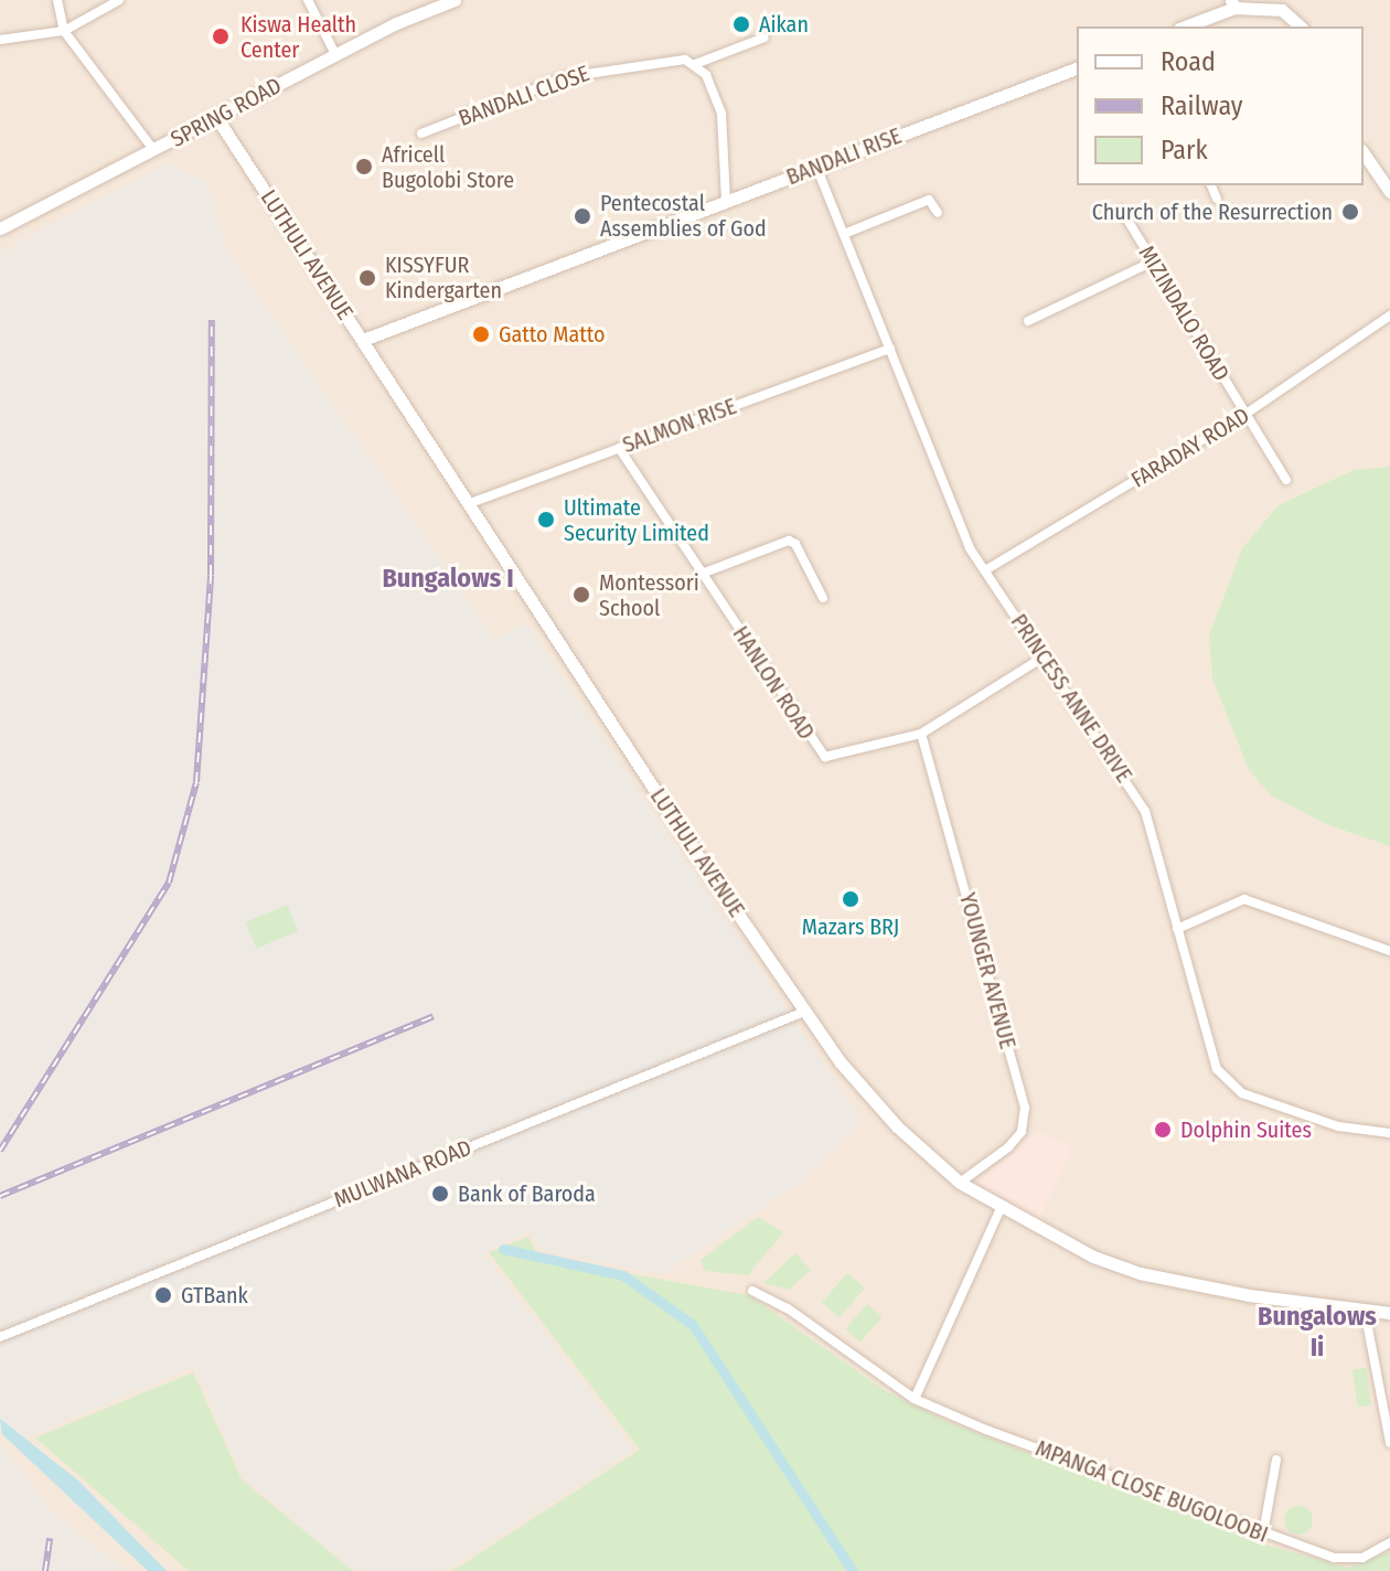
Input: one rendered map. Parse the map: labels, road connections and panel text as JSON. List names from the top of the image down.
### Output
{
  "streets": {
    "street": [
      "BANDALI CLOSE",
      "SPRING ROAD",
      "BANDALI RISE",
      "LUTHULI AVENUE",
      "MIZINDALO ROAD",
      "SALMON RISE",
      "FARADAY ROAD",
      "HANLON ROAD",
      "PRINCESS ANNE DRIVE",
      "YOUNGER AVENUE",
      "MULWANA ROAD",
      "MPANGA CLOSE BUGOLOOBI"
    ]
  },
  "crossings": [
    ["SPRING ROAD", "LUTHULI AVENUE"],
    ["BANDALI RISE", "LUTHULI AVENUE"],
    ["BANDALI RISE", "PRINCESS ANNE DRIVE"],
    ["LUTHULI AVENUE", "SALMON RISE"],
    ["LUTHULI AVENUE", "YOUNGER AVENUE"],
    ["LUTHULI AVENUE", "MULWANA ROAD"],
    ["MIZINDALO ROAD", "FARADAY ROAD"],
    ["SALMON RISE", "HANLON ROAD"],
    ["SALMON RISE", "PRINCESS ANNE DRIVE"],
    ["FARADAY ROAD", "PRINCESS ANNE DRIVE"],
    ["HANLON ROAD", "PRINCESS ANNE DRIVE"],
    ["HANLON ROAD", "YOUNGER AVENUE"]
  ],
  "districts": ["Bungalows I", "Bungalows Ii"],
  "places": [
    "Aikan",
    "Kiswa Health Center",
    "Africell Bugolobi Store",
    "Church of the Resurrection",
    "Pentecostal Assemblies of God",
    "KISSYFUR Kindergarten",
    "Gatto Matto",
    "Ultimate Security Limited",
    "Montessori School",
    "Mazars BRJ",
    "Dolphin Suites",
    "Bank of Baroda",
    "GTBank"
  ],
  "legend": ["Road", "Railway", "Park"]
}
